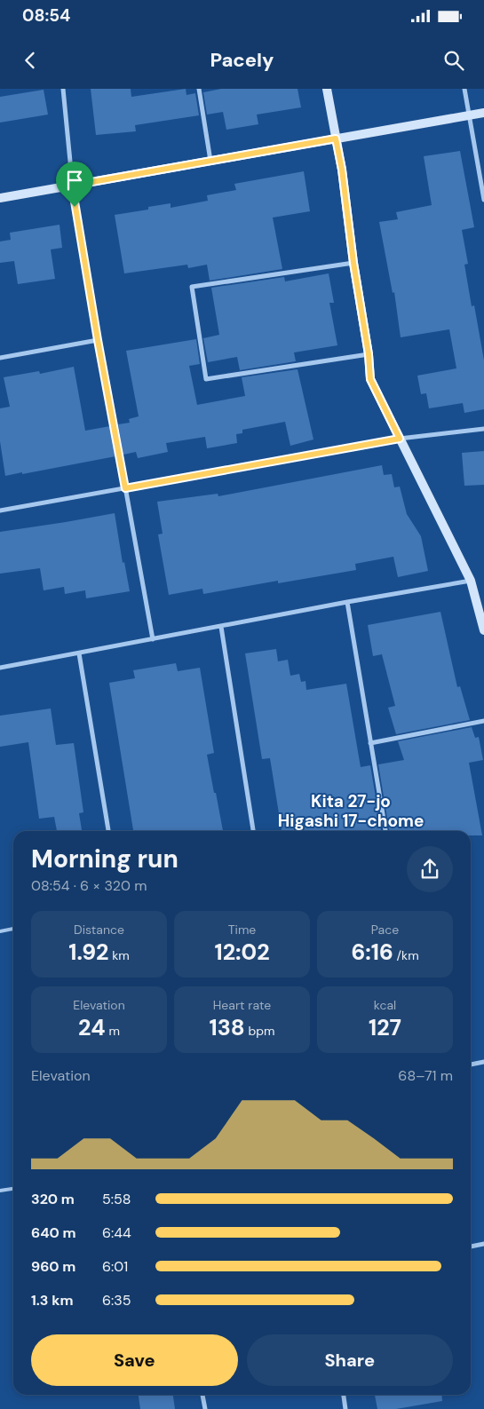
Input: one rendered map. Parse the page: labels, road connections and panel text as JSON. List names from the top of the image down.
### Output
{
  "districts": ["Kita 27-jo Higashi 17-chome"],
  "page": {
    "status": "08:54",
    "header": "Pacely",
    "heading": ["Morning run", "08:54 · 6 × 320 m"],
    "stats": [
      ["Distance", "1.92 km"],
      ["Time", "12:02"],
      ["Pace", "6:16 /km"],
      ["Elevation", "24 m"],
      ["Heart rate", "138 bpm"],
      ["kcal", "127"]
    ],
    "chart": ["Elevation", "68–71 m"],
    "list": [
      {
        "name": "320 m",
        "note": "5:58"
      },
      {
        "name": "640 m",
        "note": "6:44"
      },
      {
        "name": "960 m",
        "note": "6:01"
      },
      {
        "name": "1.3 km",
        "note": "6:35"
      }
    ],
    "buttons": ["Save", "Share"]
  }
}
